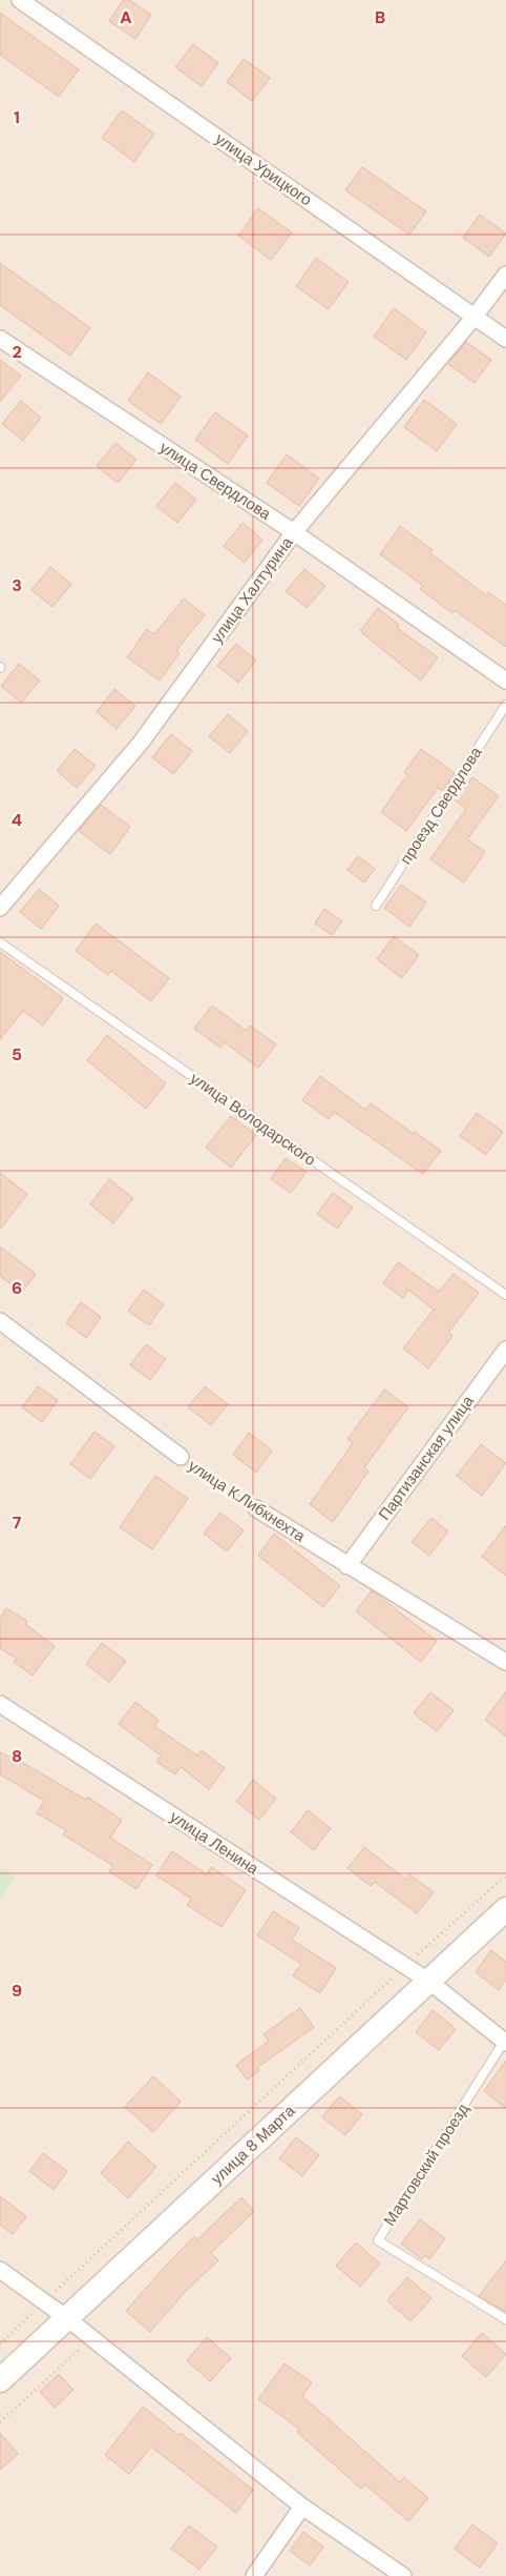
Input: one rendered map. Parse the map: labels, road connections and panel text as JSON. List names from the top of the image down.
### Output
{
  "streets": {
    "main road": ["улица 8 Марта"],
    "street": [
      "улица Урицкого",
      "улица Свердлова",
      "улица Халтурина",
      "Партизанская улица",
      "улица К.Либкнехта",
      "улица Ленина"
    ],
    "lane": ["проезд Свердлова", "улица Володарского", "Мартовский проезд"]
  },
  "crossings": [
    ["улица Урицкого", "улица Халтурина"],
    ["улица Свердлова", "улица Халтурина"],
    ["Партизанская улица", "улица К.Либкнехта"],
    ["улица Ленина", "улица 8 Марта"],
    ["улица Ленина", "Мартовский проезд"]
  ],
  "grid": {
    "columns": ["A", "B"],
    "rows": [
      "1",
      "2",
      "3",
      "4",
      "5",
      "6",
      "7",
      "8",
      "9"
    ]
  }
}
